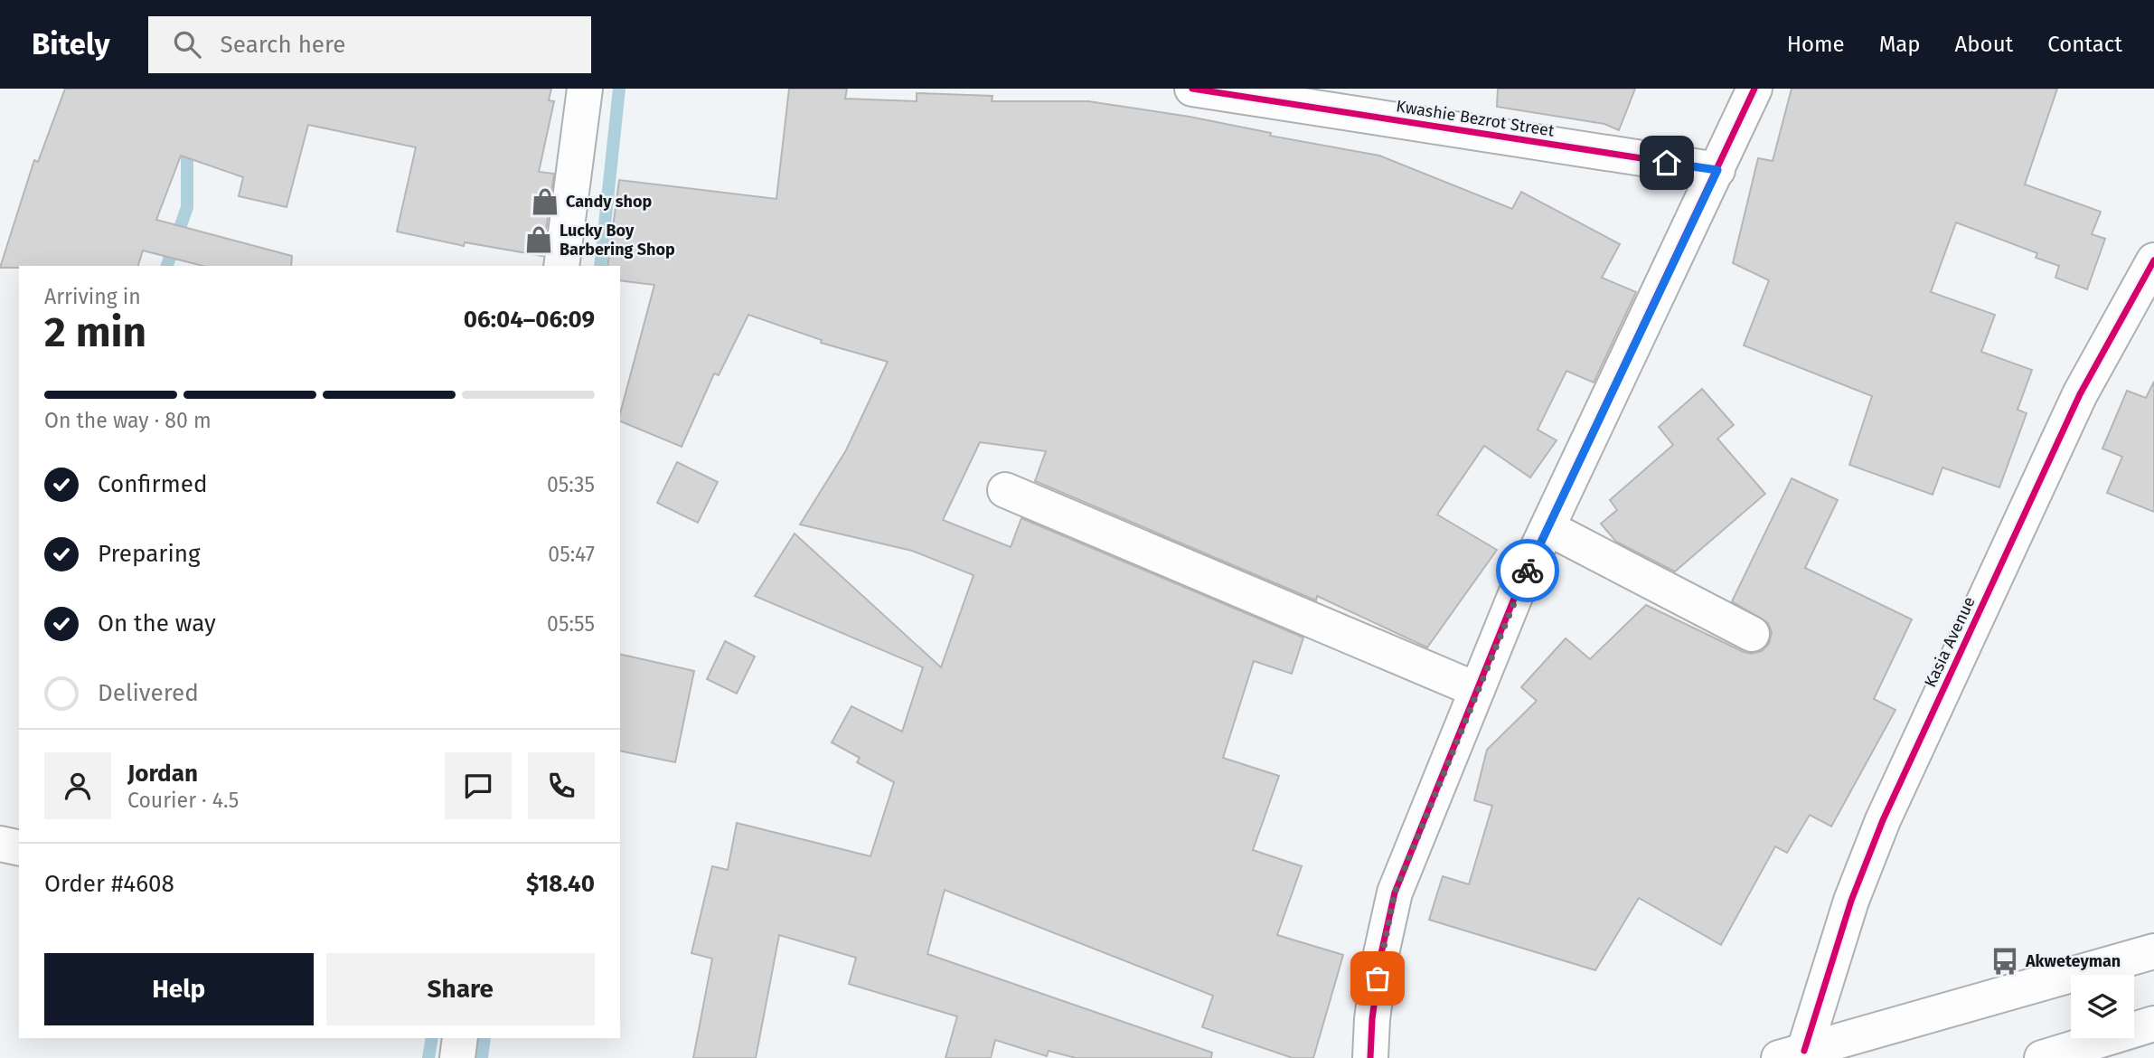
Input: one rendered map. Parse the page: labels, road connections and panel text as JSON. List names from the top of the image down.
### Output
{
  "streets": {
    "main road": ["Kwashie Bezrot Street", "Kasia Avenue"]
  },
  "places": {
    "shop": ["Candy shop", "Lucky Boy Barbering Shop"],
    "bus stop": ["Akweteyman"]
  },
  "page": {
    "header": "Bitely",
    "search": "Search here",
    "nav": [
      "Home",
      "Map",
      "About",
      "Contact"
    ],
    "heading": ["2 min", "Arriving in", "06:04–06:09"],
    "panel": [
      "Jordan",
      "Courier · 4.5",
      "Order #4608",
      "$18.40"
    ],
    "bar": "On the way · 80 m",
    "list": [
      ["Confirmed", "05:35"],
      ["Preparing", "05:47"],
      ["On the way", "05:55"],
      "Delivered"
    ],
    "buttons": ["Help", "Share"]
  }
}
